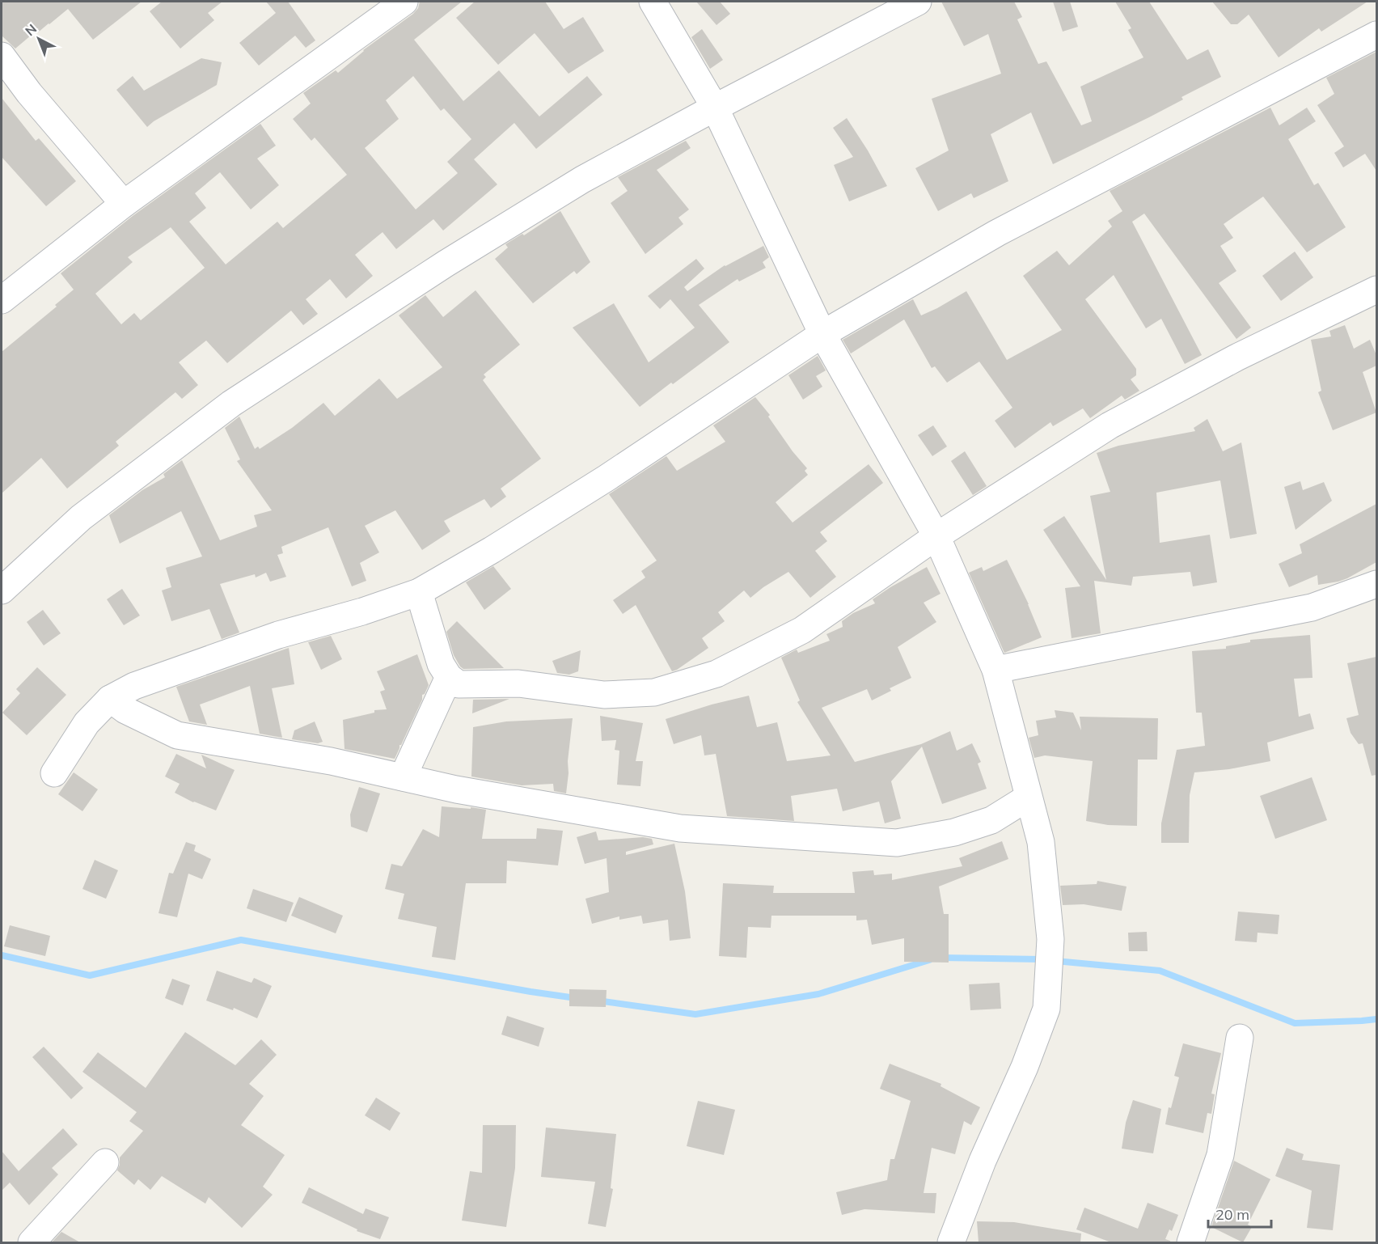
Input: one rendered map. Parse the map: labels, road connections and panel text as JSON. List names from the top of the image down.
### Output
{
  "scale_bar": "20 m",
  "north": "top left"
}
